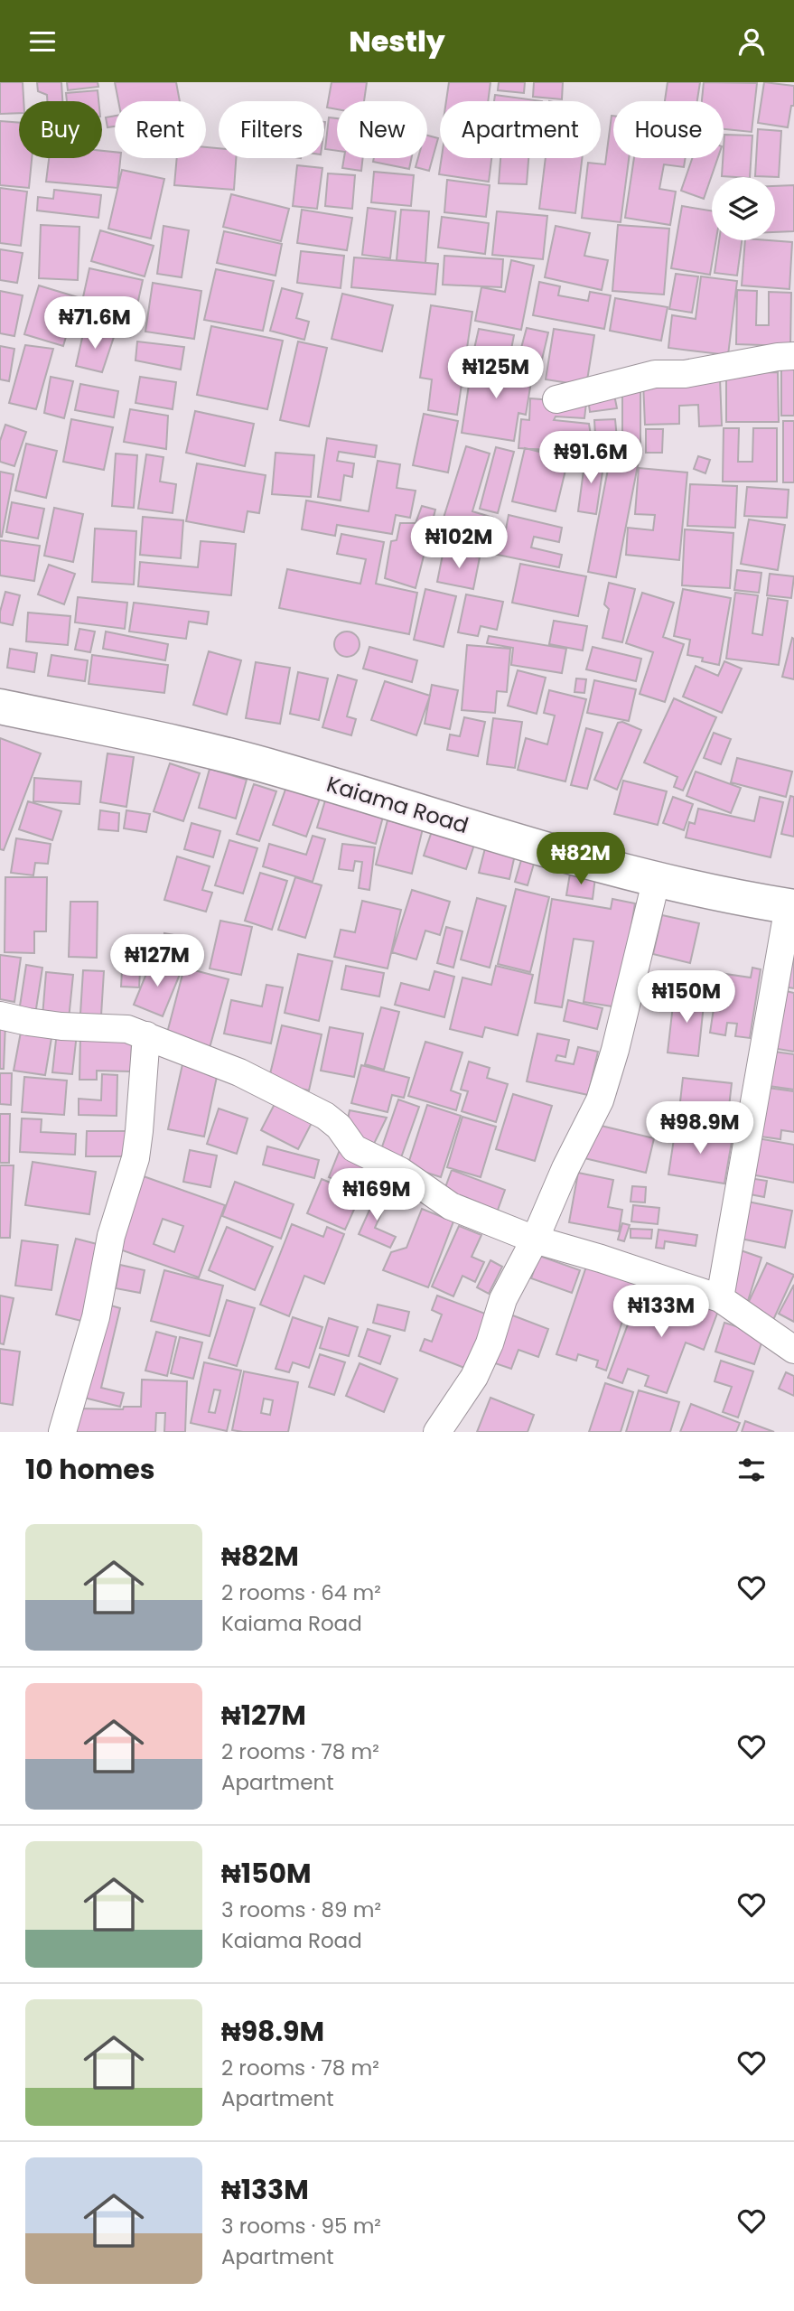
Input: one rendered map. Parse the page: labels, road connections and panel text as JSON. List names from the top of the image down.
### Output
{
  "streets": {
    "highway": ["Kaiama Road"]
  },
  "page": {
    "header": "Nestly",
    "chip": [
      "Buy",
      "Rent",
      "Filters",
      "New",
      "Apartment",
      "House"
    ],
    "price": [
      "₦71.6M",
      "₦125M",
      "₦91.6M",
      "₦102M",
      "₦82M",
      "₦127M",
      "₦150M",
      "₦98.9M",
      "₦169M",
      "₦133M"
    ],
    "heading": "10 homes",
    "list": [
      {
        "name": "₦82M",
        "note": "2 rooms · 64 m² · Kaiama Road"
      },
      {
        "name": "₦127M",
        "note": "2 rooms · 78 m² · Apartment"
      },
      {
        "name": "₦150M",
        "note": "3 rooms · 89 m² · Kaiama Road"
      },
      {
        "name": "₦98.9M",
        "note": "2 rooms · 78 m² · Apartment"
      },
      {
        "name": "₦133M",
        "note": "3 rooms · 95 m² · Apartment"
      }
    ]
  }
}
